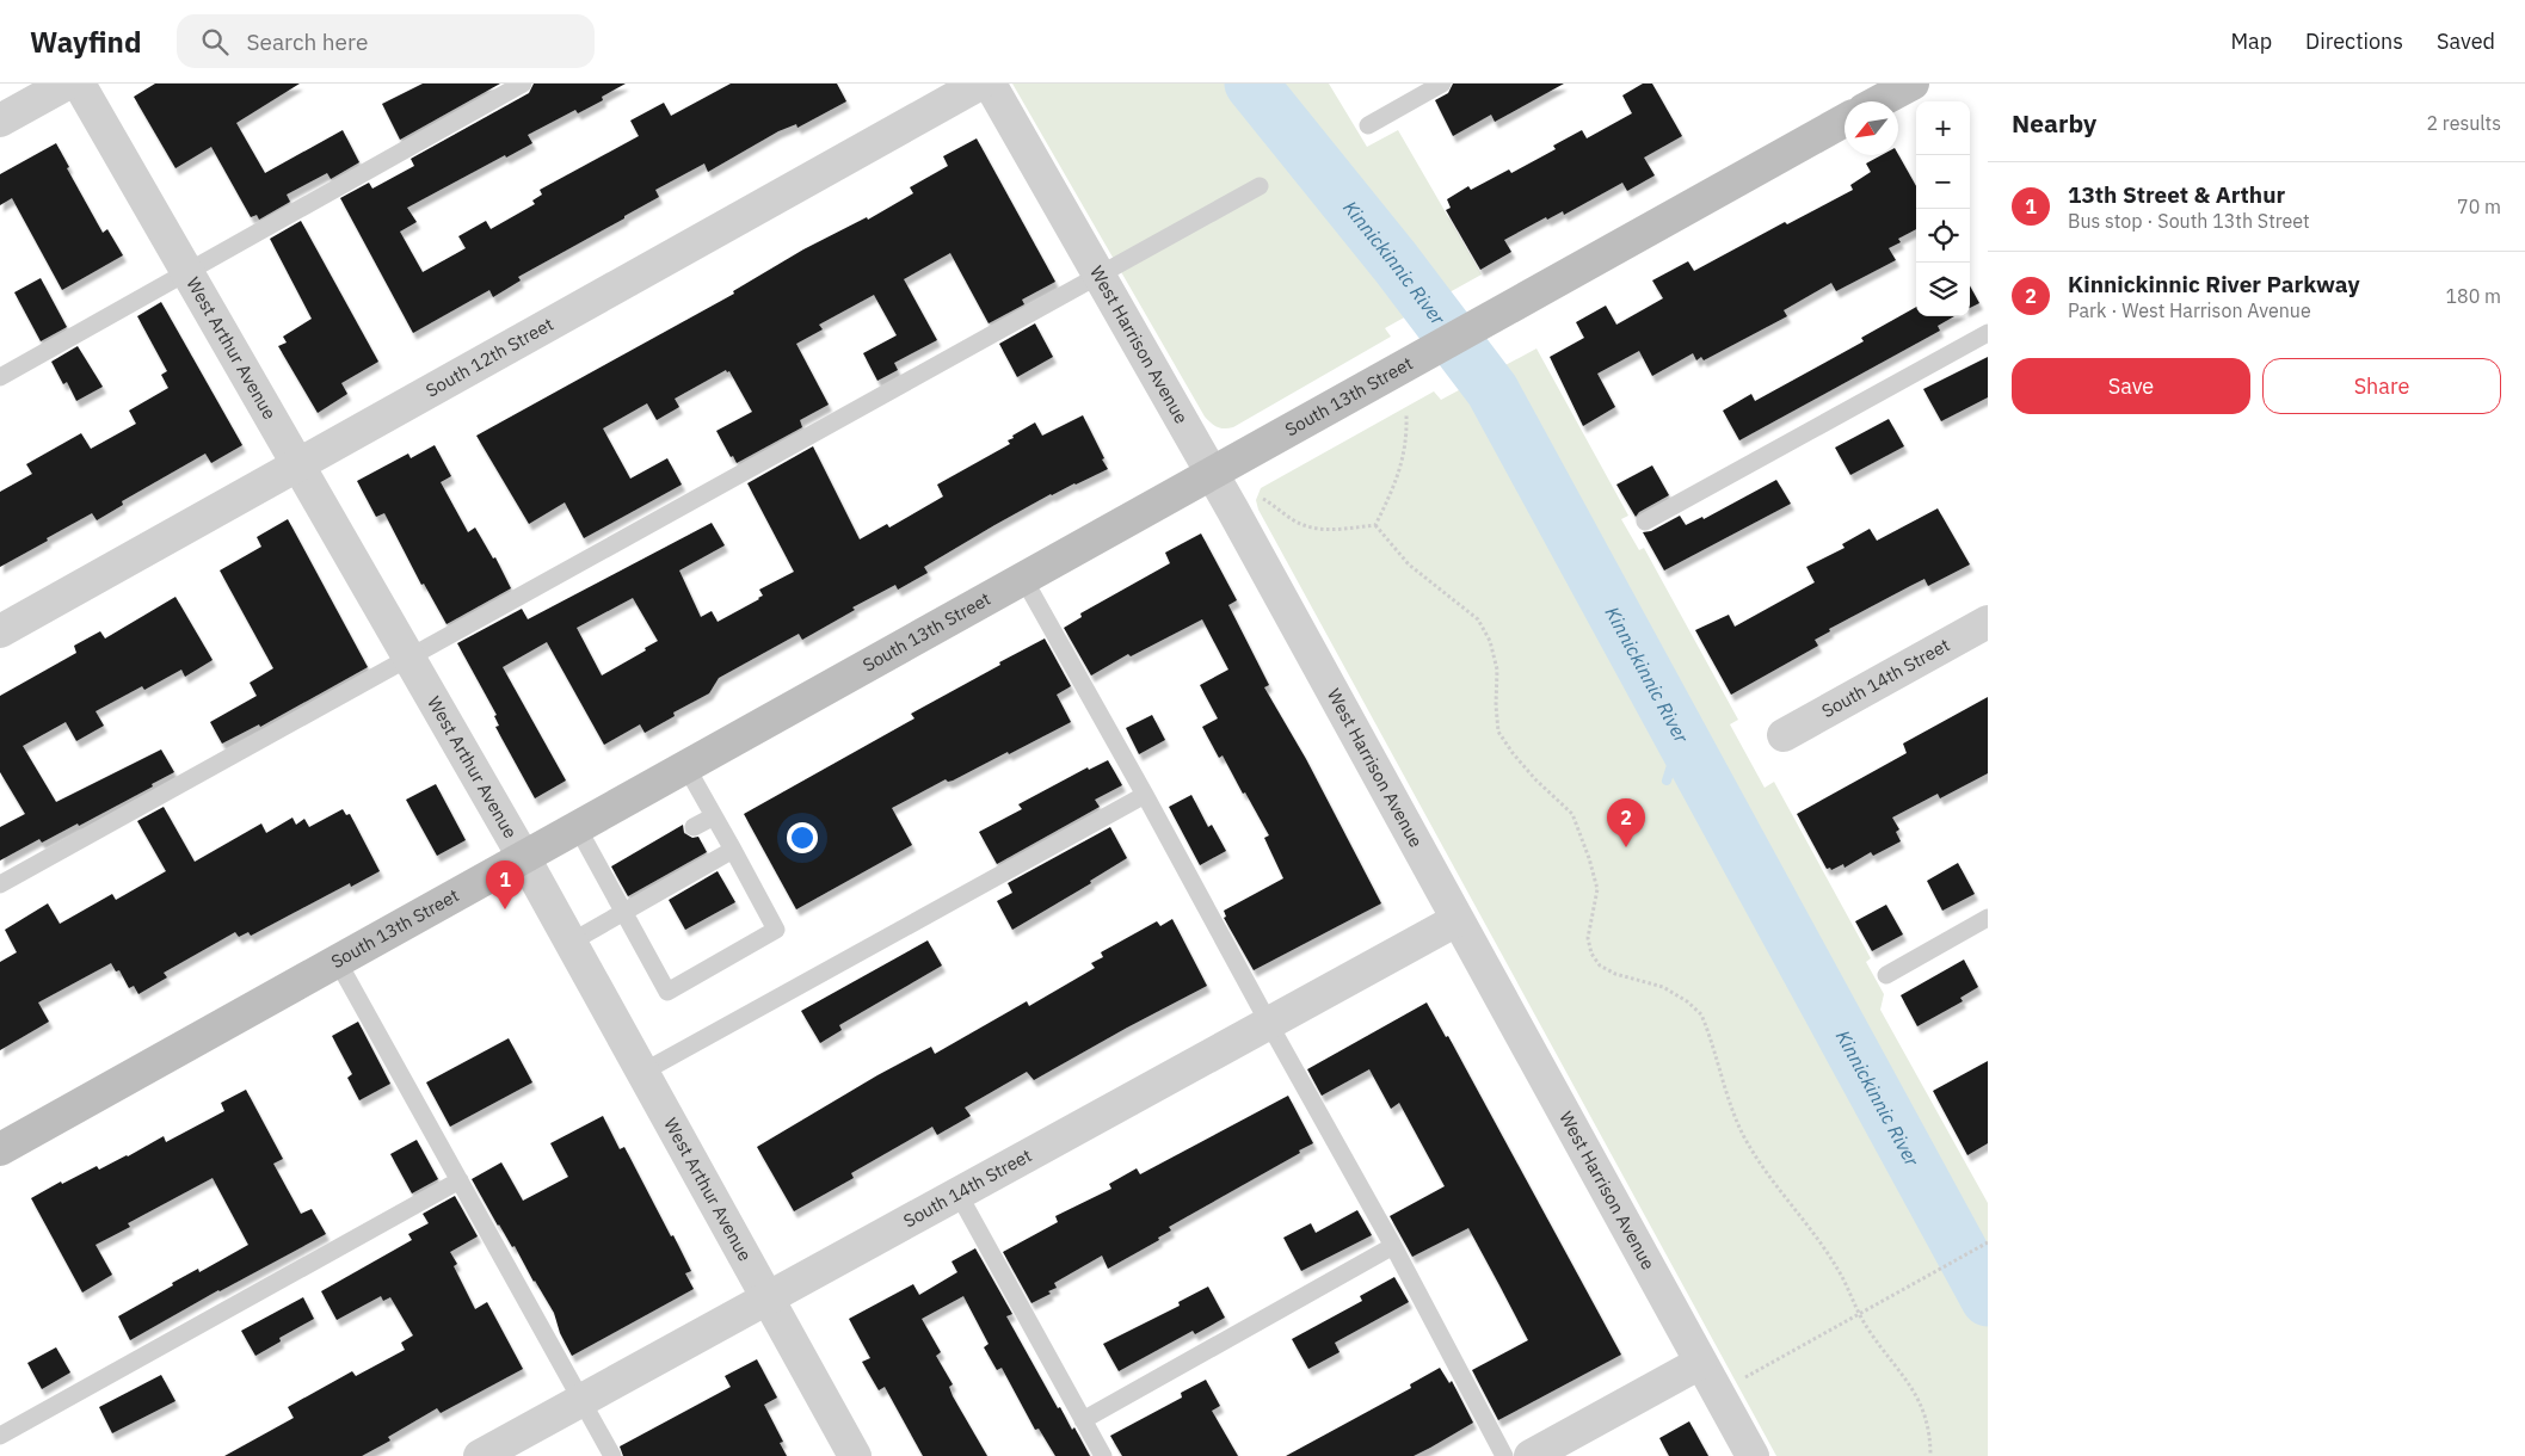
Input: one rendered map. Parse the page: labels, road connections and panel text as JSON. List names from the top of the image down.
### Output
{
  "streets": {
    "street": [
      "West Harrison Avenue",
      "West Arthur Avenue",
      "South 12th Street",
      "South 13th Street",
      "South 14th Street"
    ]
  },
  "crossings": [
    ["West Harrison Avenue", "South 13th Street"],
    ["West Harrison Avenue", "South 14th Street"],
    ["West Arthur Avenue", "South 12th Street"],
    ["West Arthur Avenue", "South 13th Street"],
    ["West Arthur Avenue", "South 14th Street"]
  ],
  "water": ["Kinnickinnic River"],
  "north": "bottom left",
  "page": {
    "header": "Wayfind",
    "search": "Search here",
    "nav": ["Map", "Directions", "Saved"],
    "heading": ["Nearby", "2 results"],
    "map_buttons": ["+", "−"],
    "list": [
      {
        "mark": "1",
        "name": "13th Street & Arthur",
        "note": "Bus stop · South 13th Street",
        "value": "70 m"
      },
      {
        "mark": "2",
        "name": "Kinnickinnic River Parkway",
        "note": "Park · West Harrison Avenue",
        "value": "180 m"
      }
    ],
    "buttons": ["Save", "Share"],
    "pins": ["2", "1"]
  }
}
